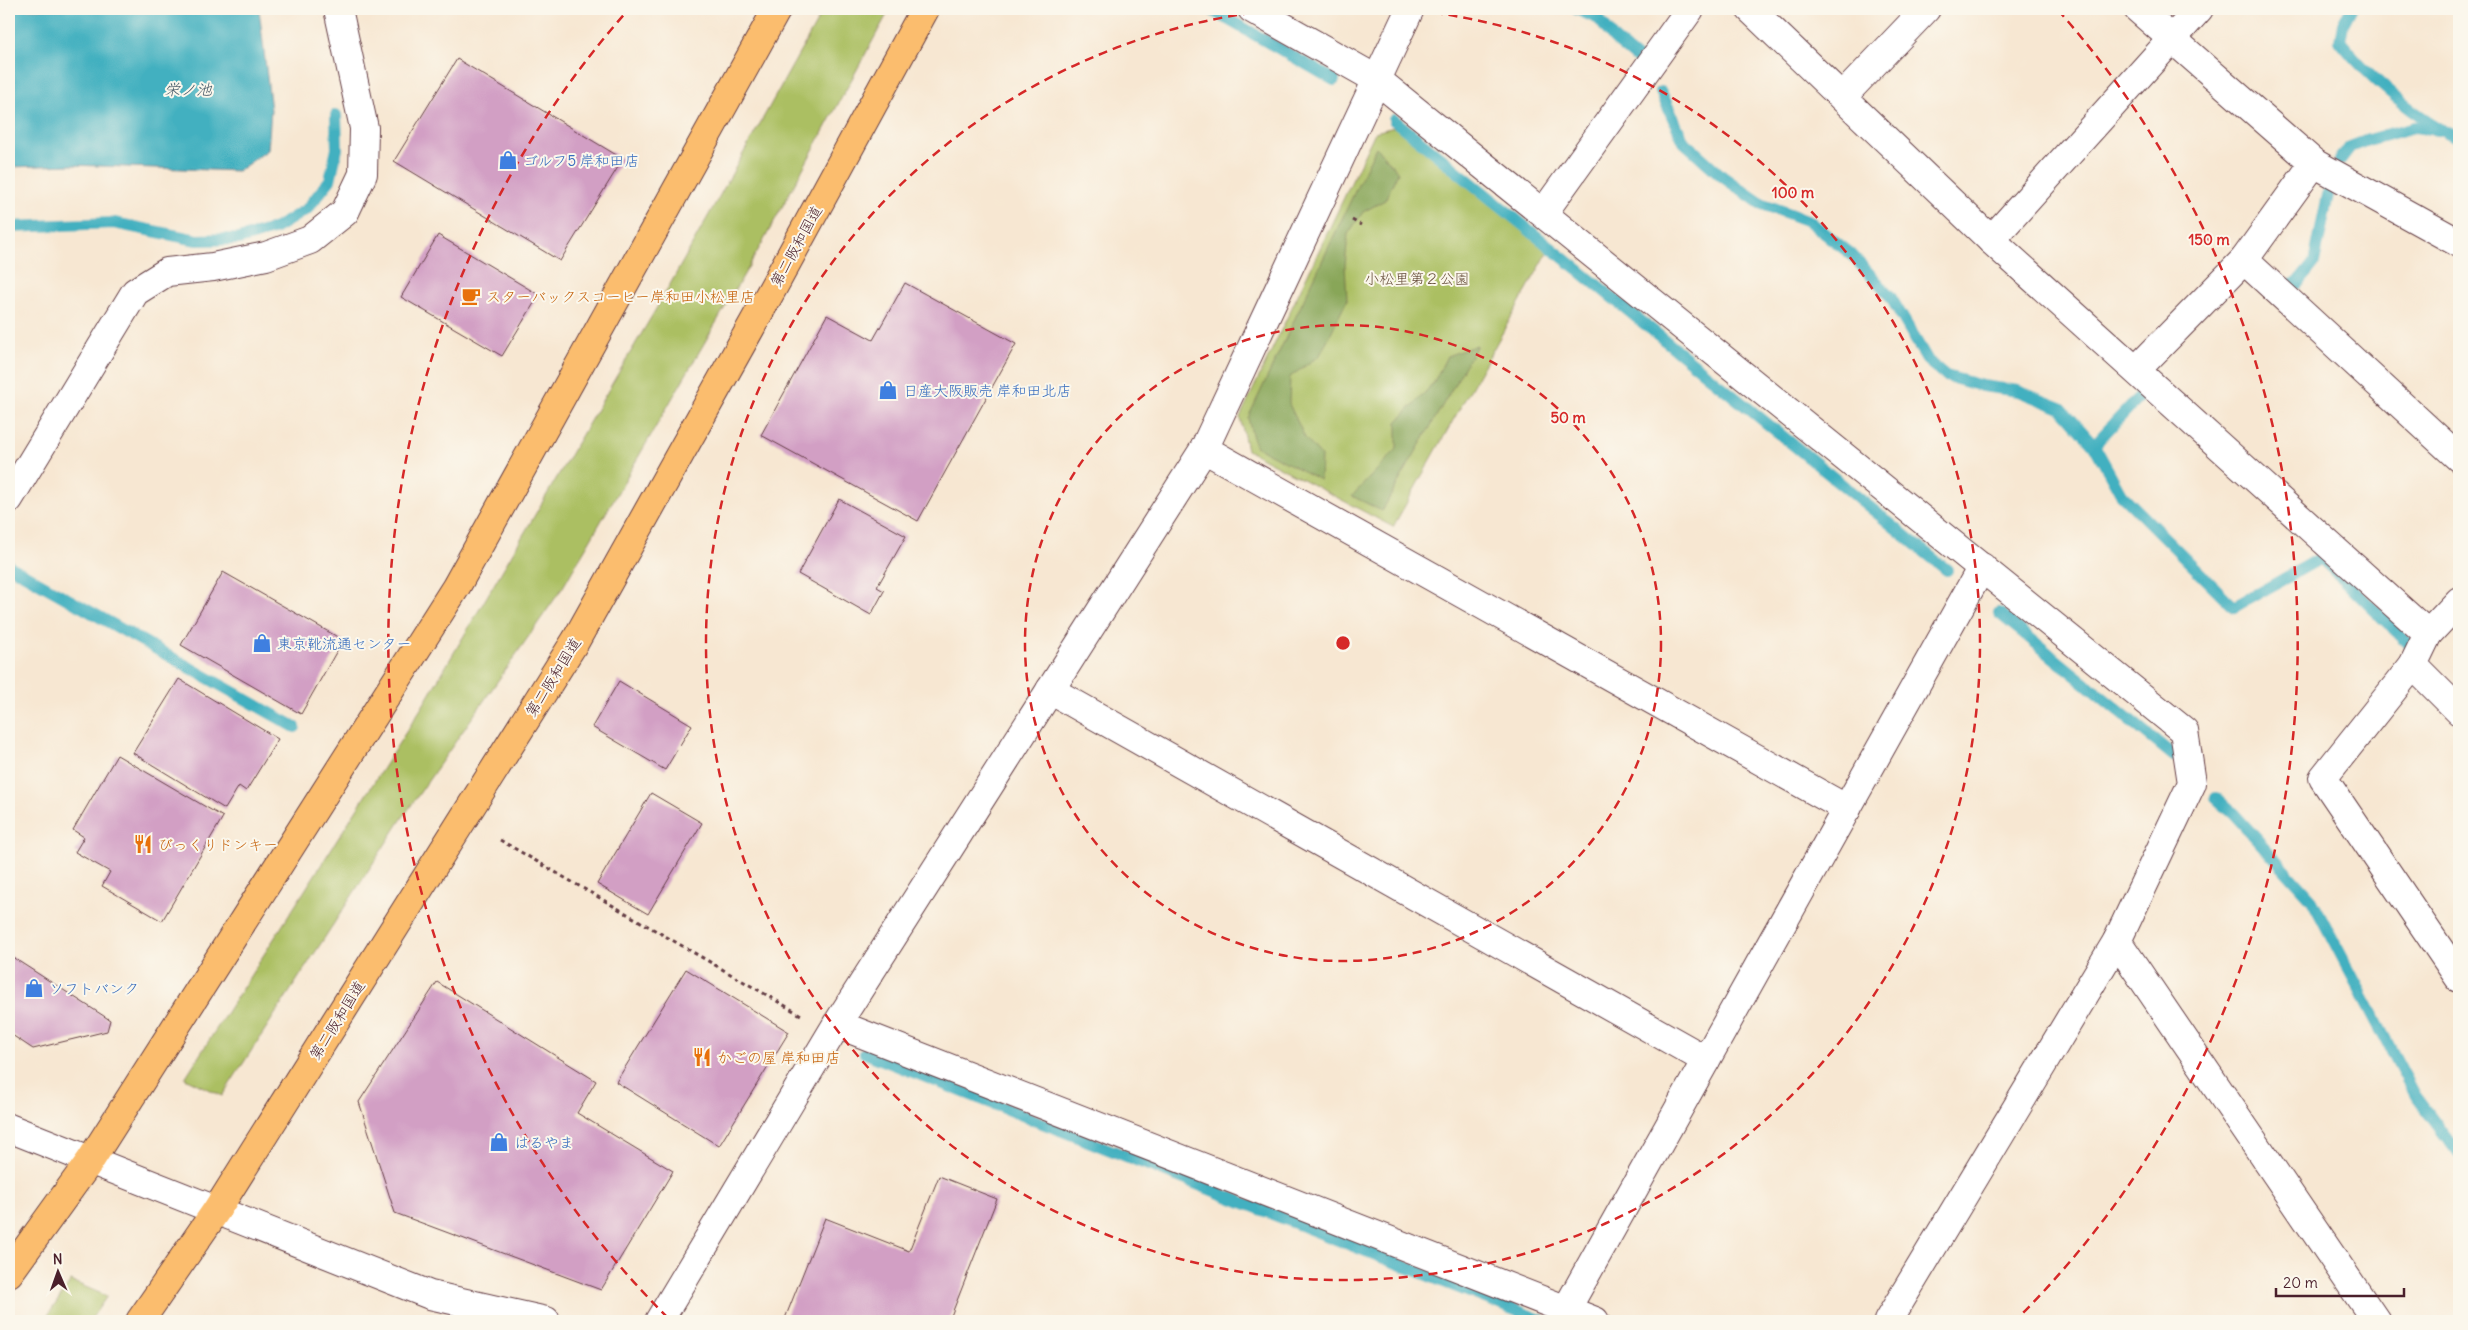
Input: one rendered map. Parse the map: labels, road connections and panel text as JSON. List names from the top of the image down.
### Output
{
  "streets": {
    "highway": ["第二阪和国道"]
  },
  "water": ["栄ノ池"],
  "parks": ["小松里第２公園"],
  "places": {
    "shop": [
      "ゴルフ5 岸和田店",
      "日産大阪販売 岸和田北店",
      "東京靴流通センター",
      "ソフトバンク",
      "はるやま"
    ],
    "cafe": ["スターバックスコーヒー岸和田小松里店"],
    "restaurant": ["びっくりドンキー", "かごの屋 岸和田店"]
  },
  "scale_bar": "20 m",
  "north": "top",
  "rings": ["100 m", "150 m", "50 m"]
}
